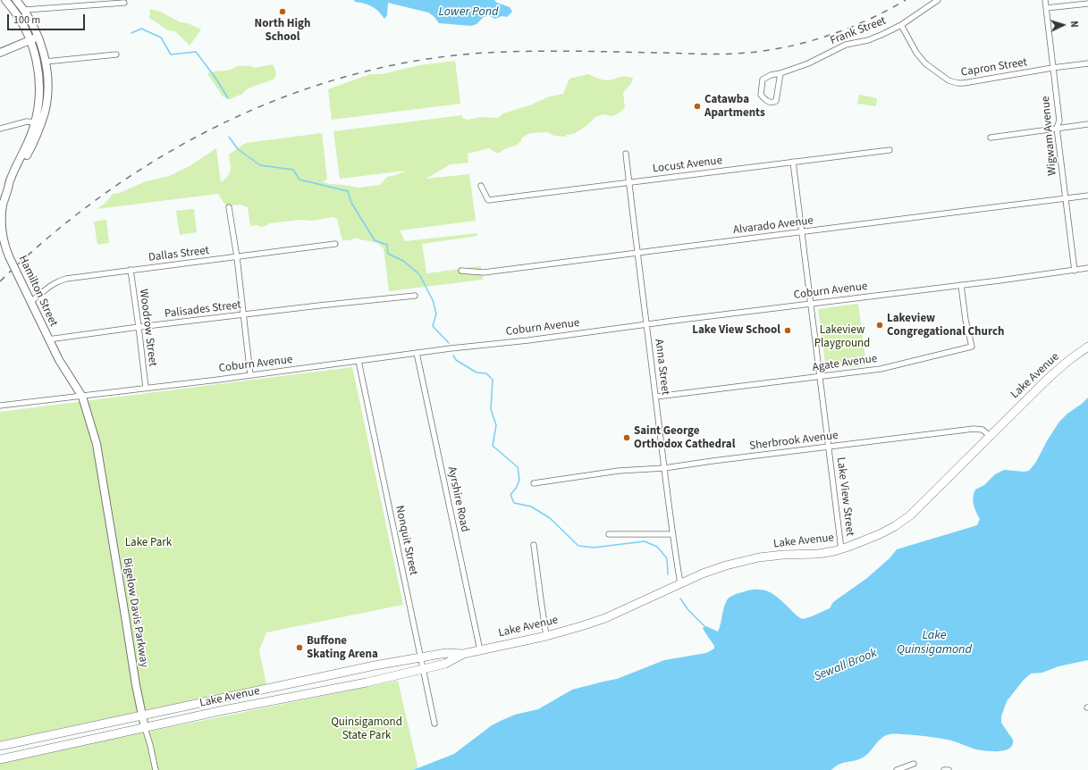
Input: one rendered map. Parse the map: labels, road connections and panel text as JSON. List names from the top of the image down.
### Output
{
  "streets": {
    "main road": ["Hamilton Street", "Lake Avenue", "Bigelow Davis Parkway"],
    "street": [
      "Frank Street",
      "Capron Street",
      "Wigwam Avenue",
      "Locust Avenue",
      "Alvarado Avenue",
      "Dallas Street",
      "Coburn Avenue",
      "Palisades Street",
      "Woodrow Street",
      "Agate Avenue",
      "Anna Street",
      "Sherbrook Avenue",
      "Lake View Street",
      "Ayrshire Road",
      "Nonquit Street"
    ]
  },
  "crossings": [
    ["Frank Street", "Capron Street"],
    ["Capron Street", "Wigwam Avenue"],
    ["Wigwam Avenue", "Alvarado Avenue"],
    ["Wigwam Avenue", "Coburn Avenue"],
    ["Locust Avenue", "Anna Street"],
    ["Alvarado Avenue", "Anna Street"],
    ["Dallas Street", "Hamilton Street"],
    ["Dallas Street", "Woodrow Street"],
    ["Hamilton Street", "Coburn Avenue"],
    ["Hamilton Street", "Palisades Street"],
    ["Hamilton Street", "Bigelow Davis Parkway"],
    ["Coburn Avenue", "Woodrow Street"],
    ["Coburn Avenue", "Agate Avenue"],
    ["Coburn Avenue", "Anna Street"],
    ["Coburn Avenue", "Ayrshire Road"],
    ["Coburn Avenue", "Nonquit Street"],
    ["Coburn Avenue", "Bigelow Davis Parkway"],
    ["Palisades Street", "Woodrow Street"],
    ["Agate Avenue", "Anna Street"],
    ["Agate Avenue", "Lake View Street"],
    ["Anna Street", "Lake Avenue"],
    ["Anna Street", "Sherbrook Avenue"],
    ["Lake Avenue", "Sherbrook Avenue"],
    ["Lake Avenue", "Lake View Street"],
    ["Lake Avenue", "Ayrshire Road"],
    ["Lake Avenue", "Nonquit Street"],
    ["Lake Avenue", "Bigelow Davis Parkway"],
    ["Sherbrook Avenue", "Lake View Street"]
  ],
  "water": ["Lower Pond", "Lake Quinsigamond", "Sewall Brook"],
  "parks": ["Lakeview Playground", "Lake Park", "Quinsigamond State Park"],
  "places": [
    "North High School",
    "Catawba Apartments",
    "Lakeview Congregational Church",
    "Lake View School",
    "Saint George Orthodox Cathedral",
    "Buffone Skating Arena"
  ],
  "scale_bar": "100 m",
  "north": "right"
}
